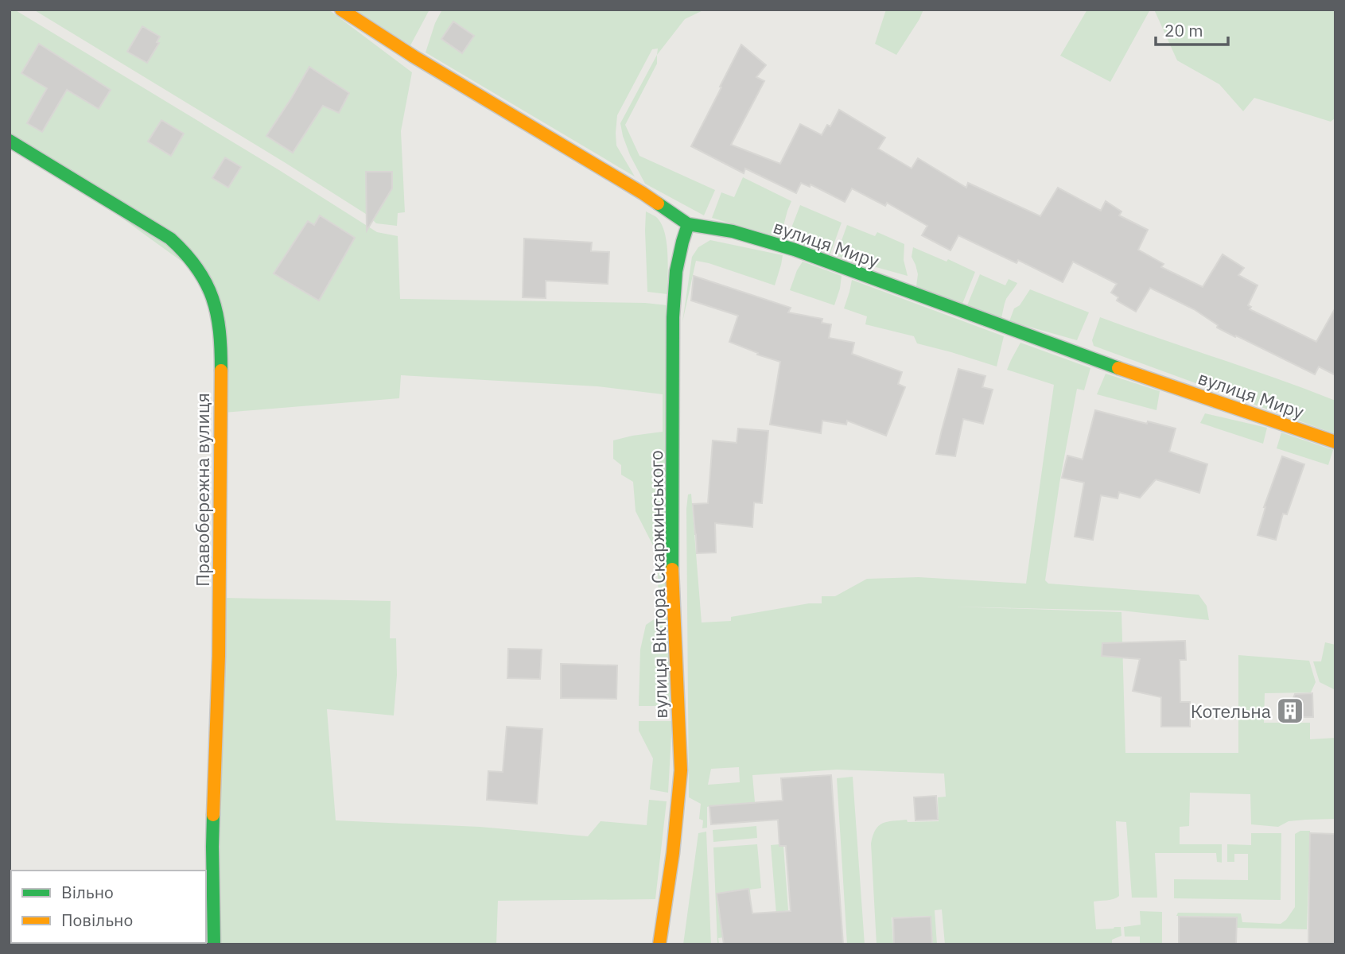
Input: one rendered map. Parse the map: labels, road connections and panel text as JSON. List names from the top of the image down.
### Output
{
  "streets": {
    "street": ["вулиця Миру", "Правобережна вулиця", "вулиця Віктора Скаржинського"]
  },
  "crossings": [
    ["вулиця Миру", "вулиця Віктора Скаржинського"]
  ],
  "places": {
    "building": ["Котельна"]
  },
  "legend": ["Вільно", "Повільно"],
  "scale_bar": "20 m"
}
